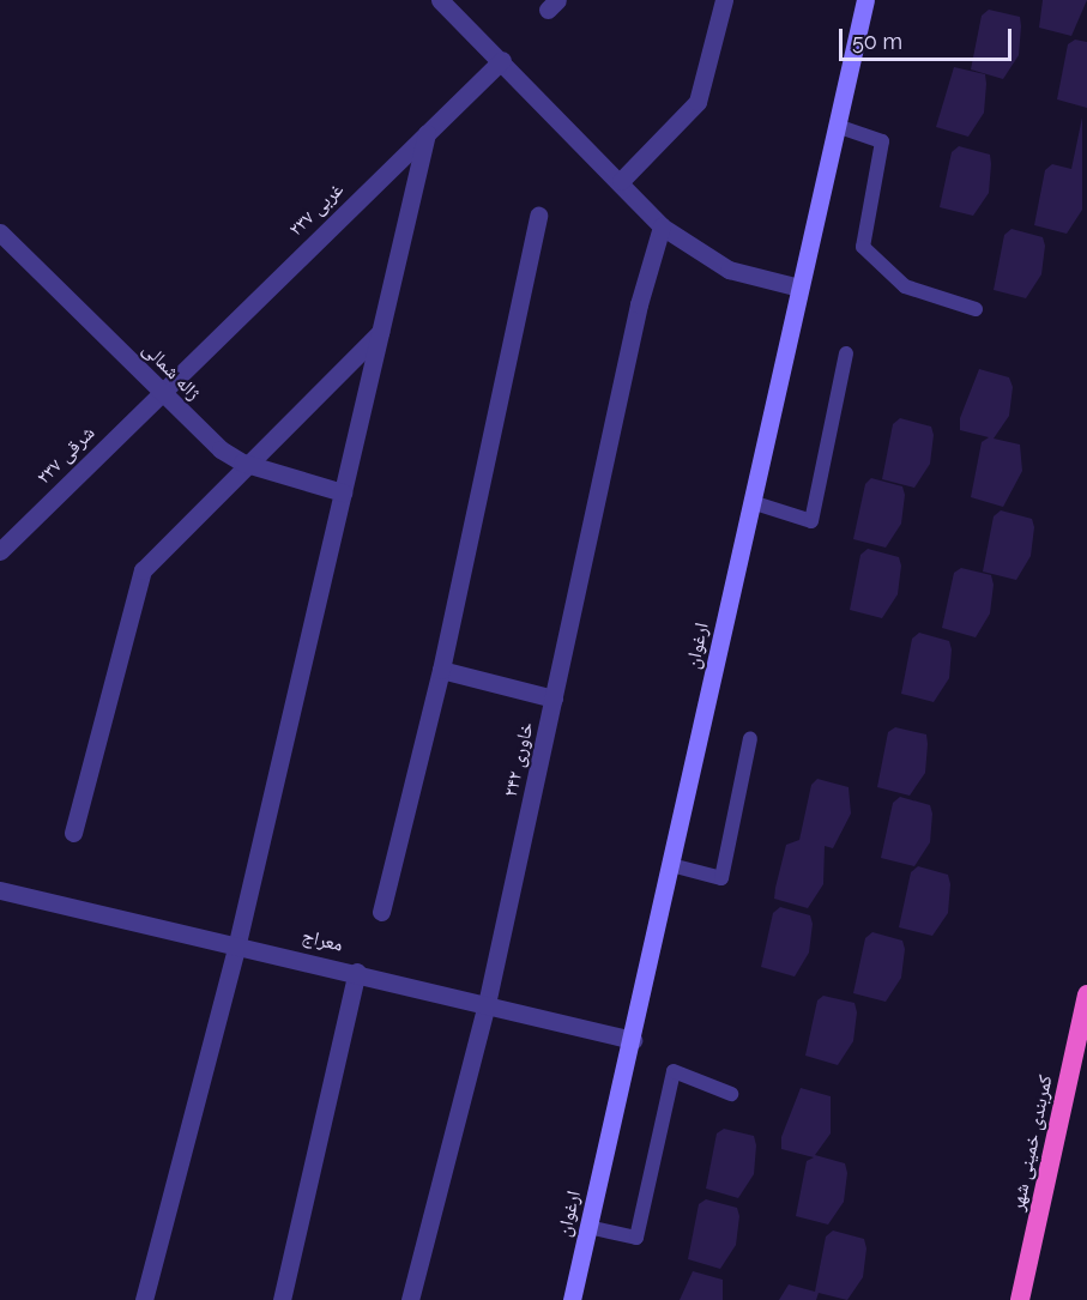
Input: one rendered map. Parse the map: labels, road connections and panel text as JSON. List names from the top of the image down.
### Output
{
  "streets": {
    "highway": ["کمربندی خمینی شهر"],
    "main road": ["ارغوان"],
    "street": [
      "۲۳۷ غربی",
      "ژاله شمالی",
      "۲۳۷ شرقی",
      "۲۴۲ خاوری",
      "معراج"
    ]
  },
  "crossings": [
    ["۲۳۷ غربی", "ژاله شمالی"],
    ["۲۳۷ غربی", "۲۳۷ شرقی"],
    ["ژاله شمالی", "۲۳۷ شرقی"],
    ["ارغوان", "معراج"],
    ["۲۴۲ خاوری", "معراج"]
  ],
  "scale_bar": "50 m"
}
